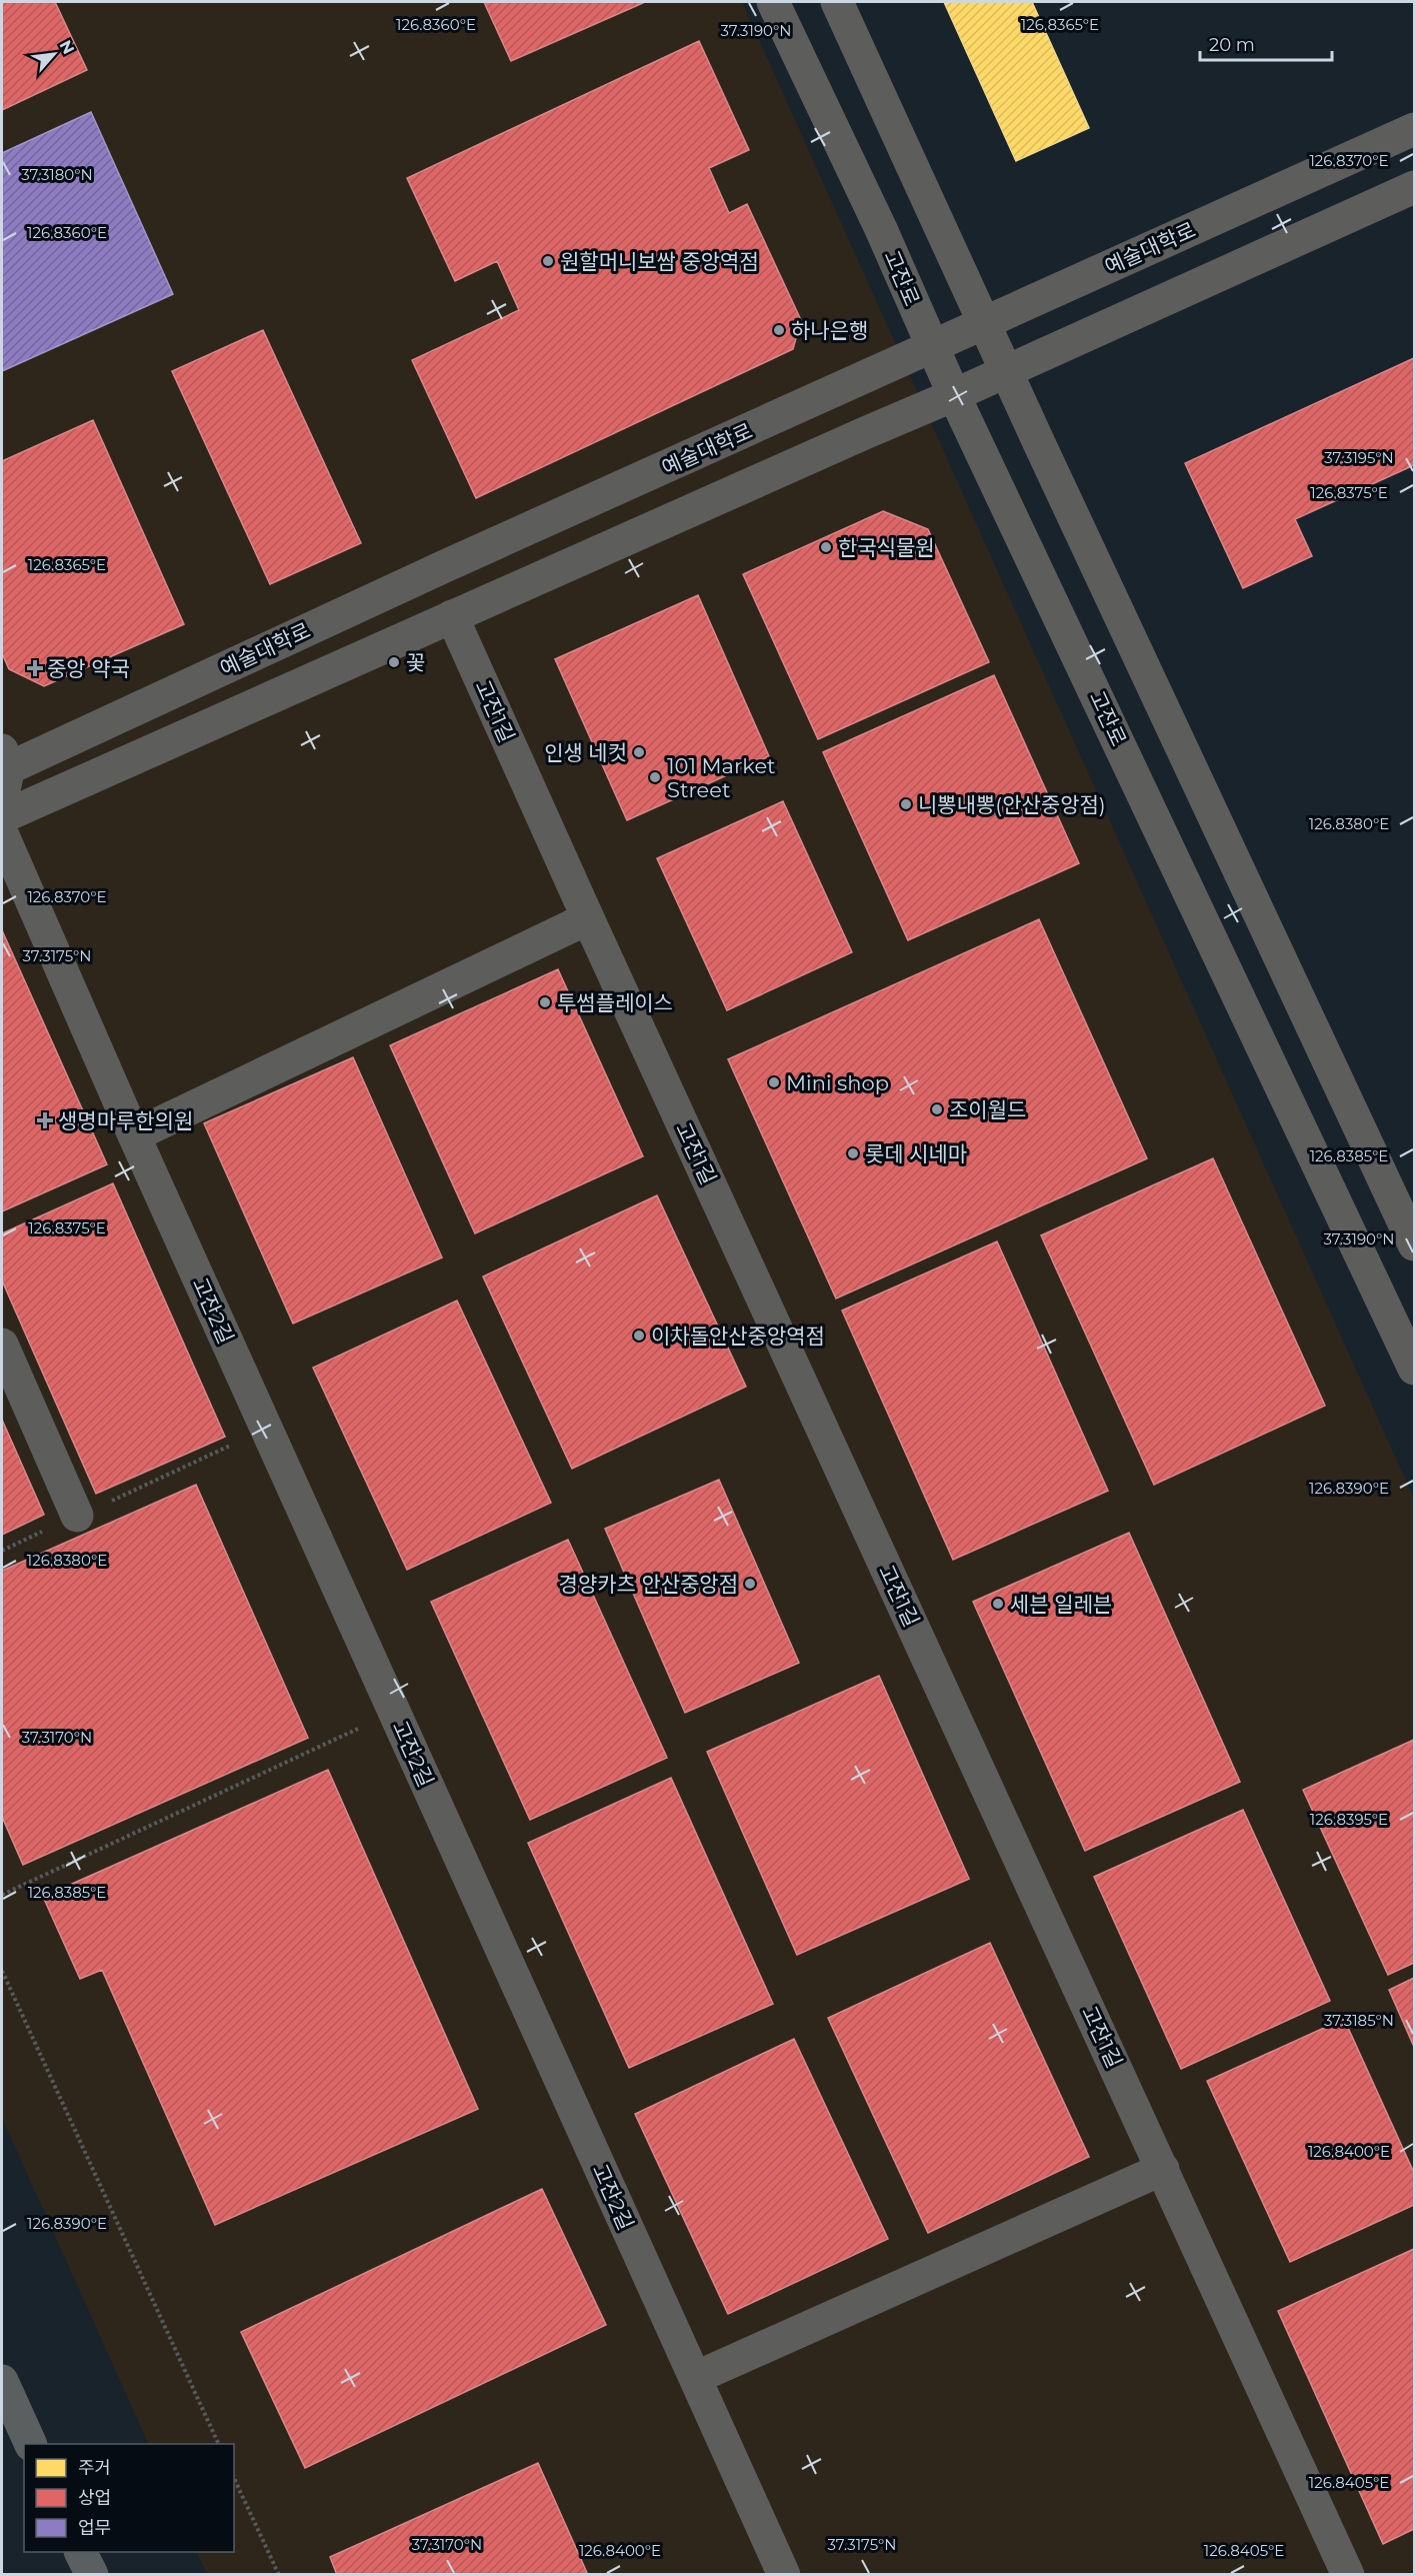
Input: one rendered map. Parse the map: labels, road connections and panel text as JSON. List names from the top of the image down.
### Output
{
  "streets": {
    "street": [
      "예술대학로",
      "고잔로",
      "고잔1길",
      "고잔2길"
    ]
  },
  "crossings": [
    ["예술대학로", "고잔로"]
  ],
  "places": {
    "other": [
      "원할머니보쌈 중앙역점",
      "하나은행",
      "한국식물원",
      "꽃",
      "인생 네컷",
      "101 Market Street",
      "니뽕내뽕(안산중앙점)",
      "투썸플레이스",
      "Mini shop",
      "조이월드",
      "롯데 시네마",
      "이차돌안산중앙역점",
      "경양카츠 안산중앙점",
      "세븐 일레븐"
    ],
    "health": ["중앙 약국", "생명마루한의원"]
  },
  "legend": ["주거", "상업", "업무"],
  "scale_bar": "20 m",
  "north": "top right",
  "coordinates": [
    "126.8360°E",
    "126.8365°E",
    "37.3190°N",
    "126.8370°E",
    "37.3180°N",
    "37.3195°N",
    "126.8375°E",
    "126.8380°E",
    "37.3175°N",
    "126.8385°E",
    "126.8390°E",
    "37.3170°N",
    "126.8395°E",
    "37.3185°N",
    "126.8400°E",
    "126.8405°E"
  ]
}
